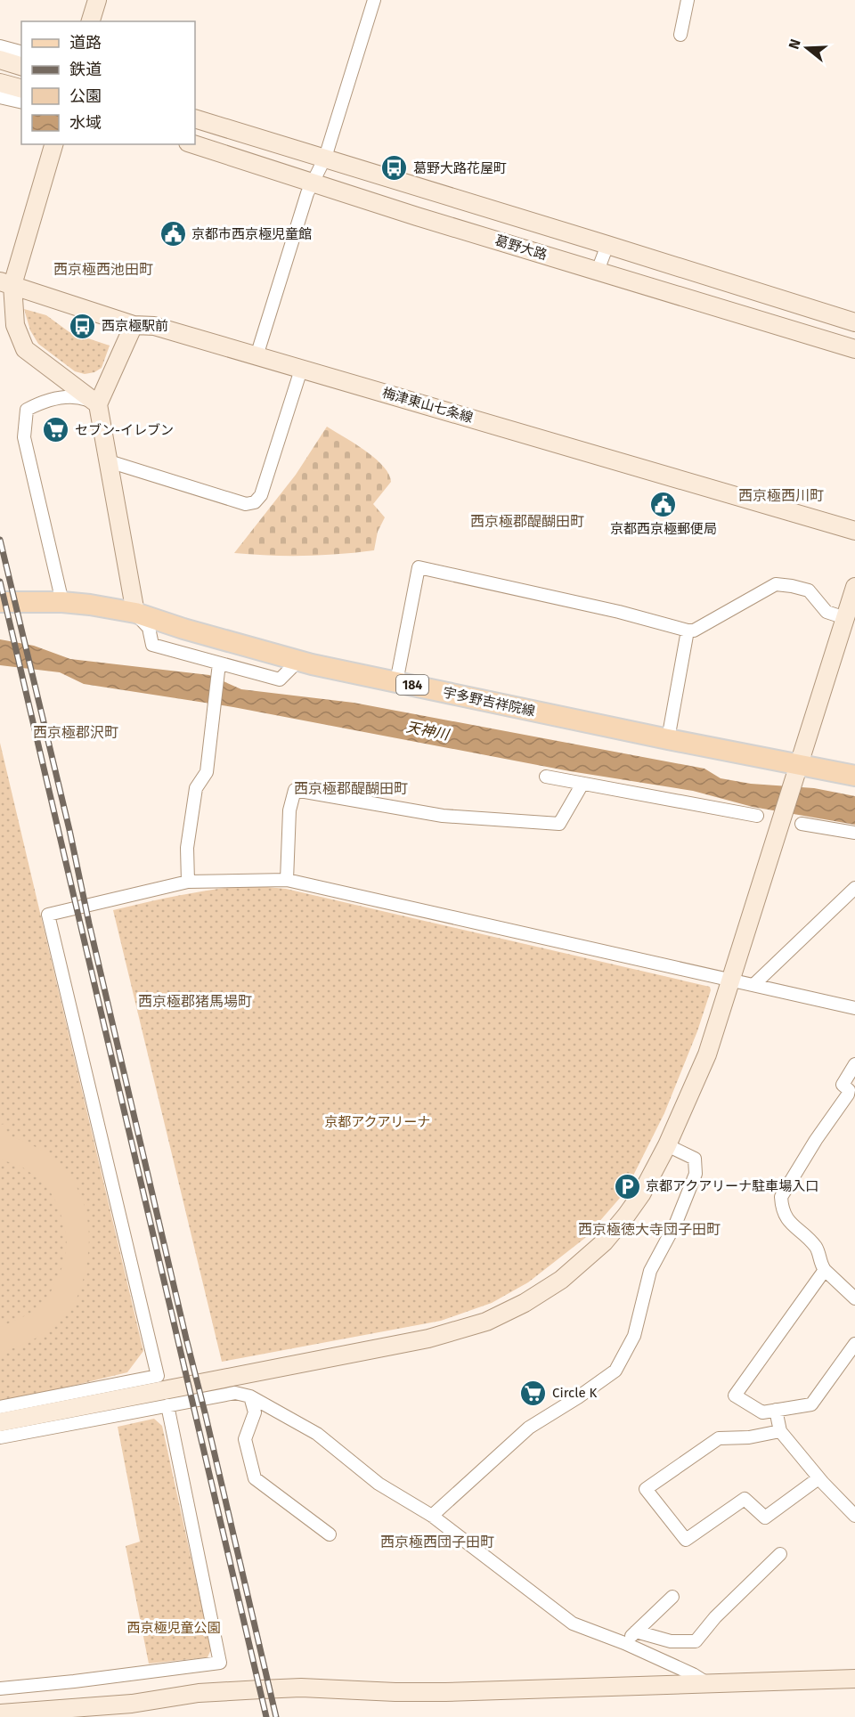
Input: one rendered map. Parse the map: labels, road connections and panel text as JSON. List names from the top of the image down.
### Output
{
  "streets": {
    "main road": ["184", "宇多野吉祥院線"],
    "street": ["葛野大路", "梅津東山七条線"]
  },
  "districts": [
    "西京極西池田町",
    "西京極西川町",
    "西京極郡醍醐田町",
    "西京極郡沢町",
    "西京極郡醍醐田町",
    "西京極郡猪馬場町",
    "西京極徳大寺団子田町",
    "西京極西団子田町"
  ],
  "water": ["天神川"],
  "parks": ["京都アクアリーナ", "西京極児童公園"],
  "places": {
    "bus stop": ["葛野大路花屋町", "西京極駅前"],
    "public building": ["京都市西京極児童館", "京都西京極郵便局"],
    "supermarket": ["セブン-イレブン", "Circle K"],
    "parking": ["京都アクアリーナ駐車場入口"]
  },
  "legend": [
    "道路",
    "鉄道",
    "公園",
    "水域"
  ],
  "north": "left"
}
